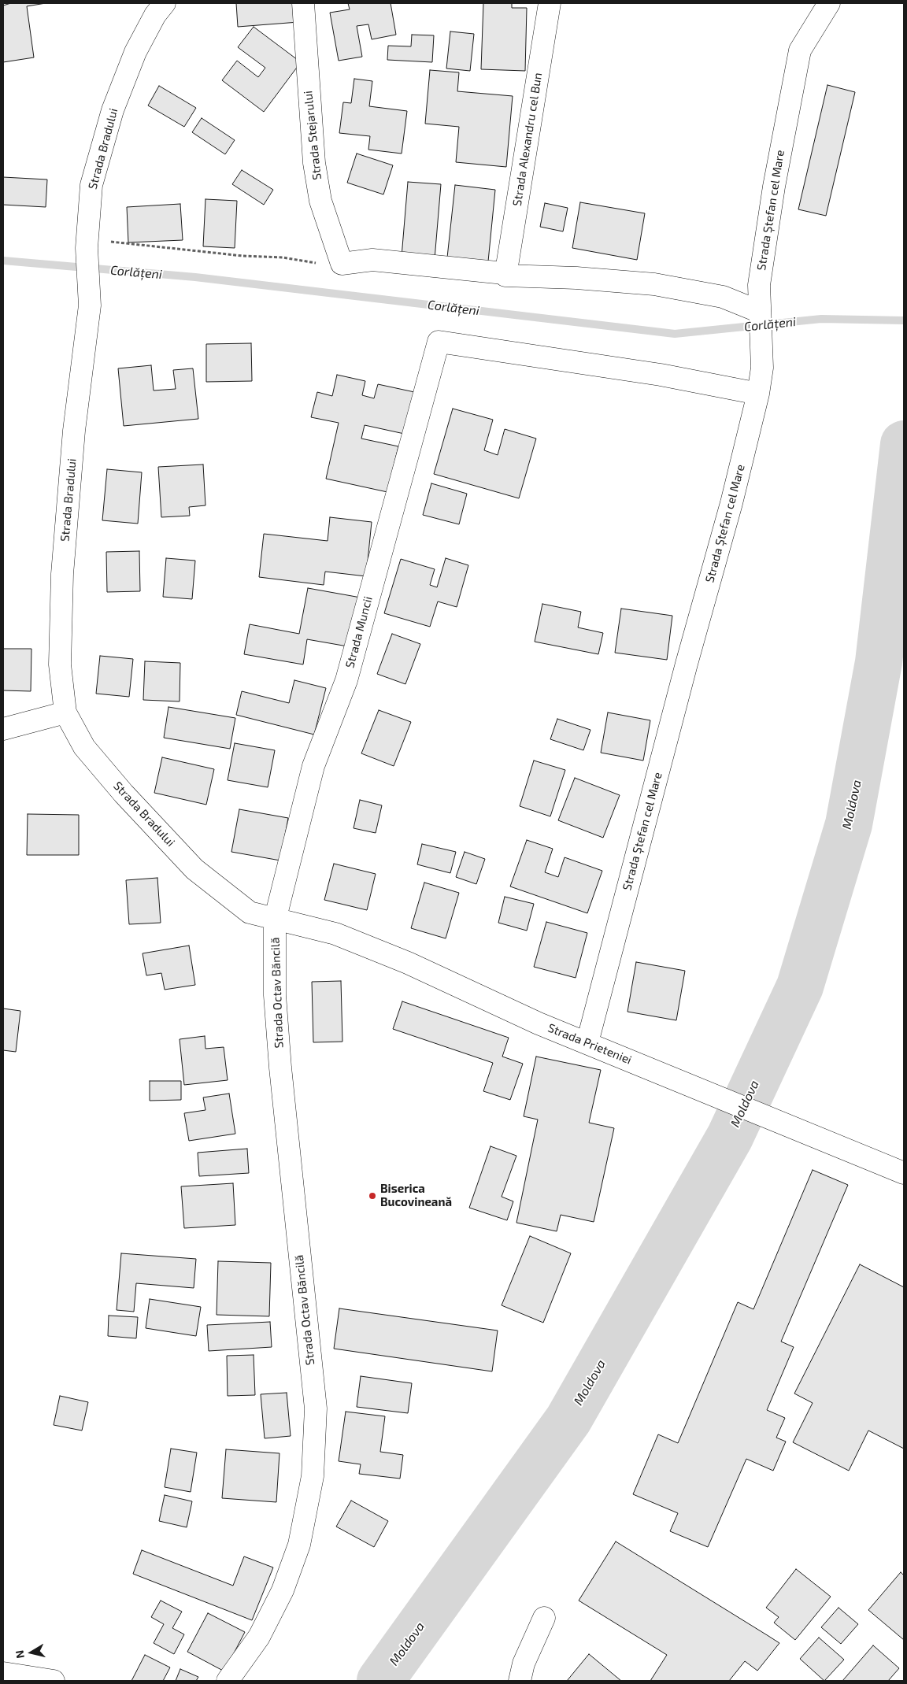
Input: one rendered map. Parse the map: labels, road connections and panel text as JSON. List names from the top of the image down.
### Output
{
  "streets": {
    "street": [
      "Strada Stejarului",
      "Strada Alexandru cel Bun",
      "Strada Bradului",
      "Strada Ștefan cel Mare",
      "Strada Muncii",
      "Strada Octav Băncilă",
      "Strada Prieteniei"
    ]
  },
  "crossings": [
    ["Strada Bradului", "Strada Muncii"],
    ["Strada Bradului", "Strada Octav Băncilă"],
    ["Strada Bradului", "Strada Prieteniei"],
    ["Strada Ștefan cel Mare", "Strada Muncii"],
    ["Strada Ștefan cel Mare", "Strada Prieteniei"],
    ["Strada Muncii", "Strada Octav Băncilă"],
    ["Strada Muncii", "Strada Prieteniei"],
    ["Strada Octav Băncilă", "Strada Prieteniei"]
  ],
  "water": ["Corlățeni", "Moldova"],
  "places": ["Biserica Bucovineană"],
  "north": "left"
}
